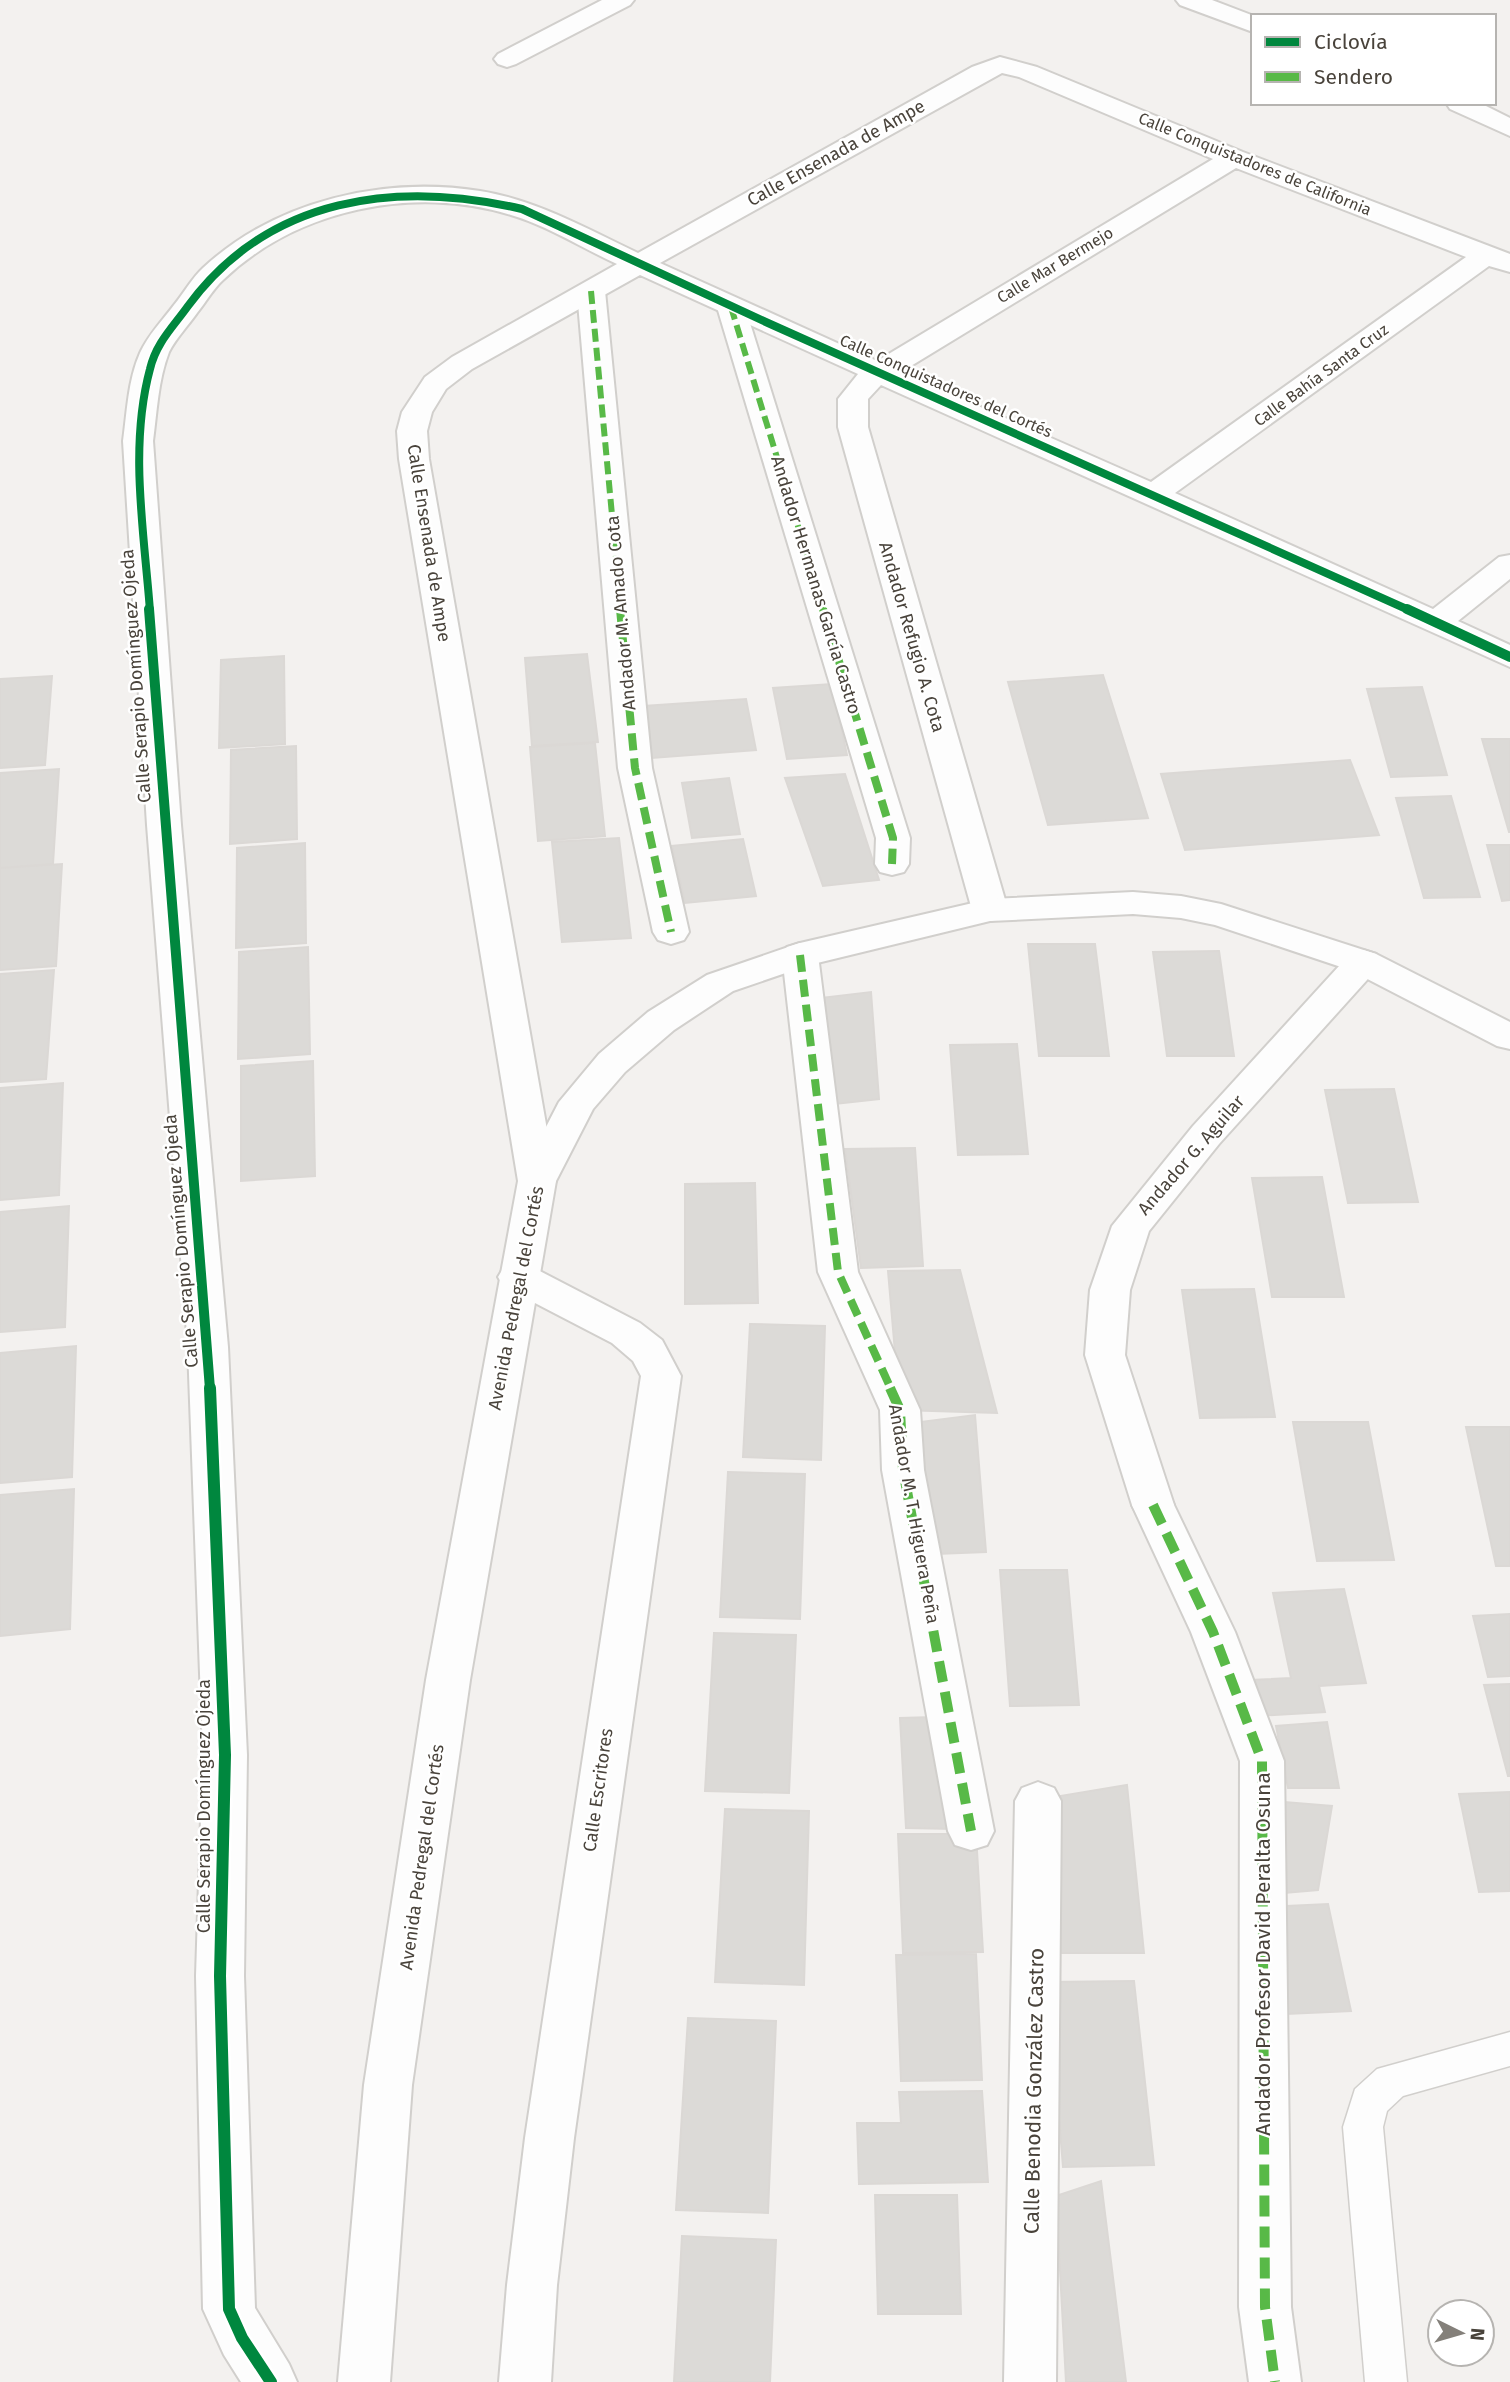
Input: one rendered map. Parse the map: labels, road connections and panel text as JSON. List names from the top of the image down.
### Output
{
  "streets": {
    "street": [
      "Calle Ensenada de Ampe",
      "Calle Conquistadores de California",
      "Calle Mar Bermejo",
      "Calle Bahía Santa Cruz",
      "Calle Conquistadores del Cortés",
      "Andador Hermanas García Castro",
      "Andador M. Amado Cota",
      "Andador Refugio A. Cota",
      "Calle Serapio Domínguez Ojeda",
      "Andador G. Aguilar",
      "Avenida Pedregal del Cortés",
      "Andador M. T. Higuera Peña",
      "Calle Escritores",
      "Andador Profesor David Peralta Osuna",
      "Calle Benodia González Castro"
    ]
  },
  "crossings": [
    ["Calle Ensenada de Ampe", "Calle Conquistadores de California"],
    ["Calle Ensenada de Ampe", "Calle Conquistadores del Cortés"],
    ["Calle Ensenada de Ampe", "Andador M. Amado Cota"],
    ["Calle Ensenada de Ampe", "Avenida Pedregal del Cortés"],
    ["Calle Conquistadores de California", "Calle Mar Bermejo"],
    ["Calle Conquistadores de California", "Calle Bahía Santa Cruz"],
    ["Calle Mar Bermejo", "Calle Conquistadores del Cortés"],
    ["Calle Mar Bermejo", "Andador Refugio A. Cota"],
    ["Calle Bahía Santa Cruz", "Calle Conquistadores del Cortés"],
    ["Calle Conquistadores del Cortés", "Andador Hermanas García Castro"],
    ["Calle Conquistadores del Cortés", "Andador Refugio A. Cota"],
    ["Calle Conquistadores del Cortés", "Calle Serapio Domínguez Ojeda"],
    ["Andador Refugio A. Cota", "Avenida Pedregal del Cortés"],
    ["Andador G. Aguilar", "Avenida Pedregal del Cortés"],
    ["Andador G. Aguilar", "Andador Profesor David Peralta Osuna"],
    ["Avenida Pedregal del Cortés", "Andador M. T. Higuera Peña"],
    ["Avenida Pedregal del Cortés", "Calle Escritores"]
  ],
  "legend": ["Ciclovía", "Sendero"],
  "north": "right"
}
